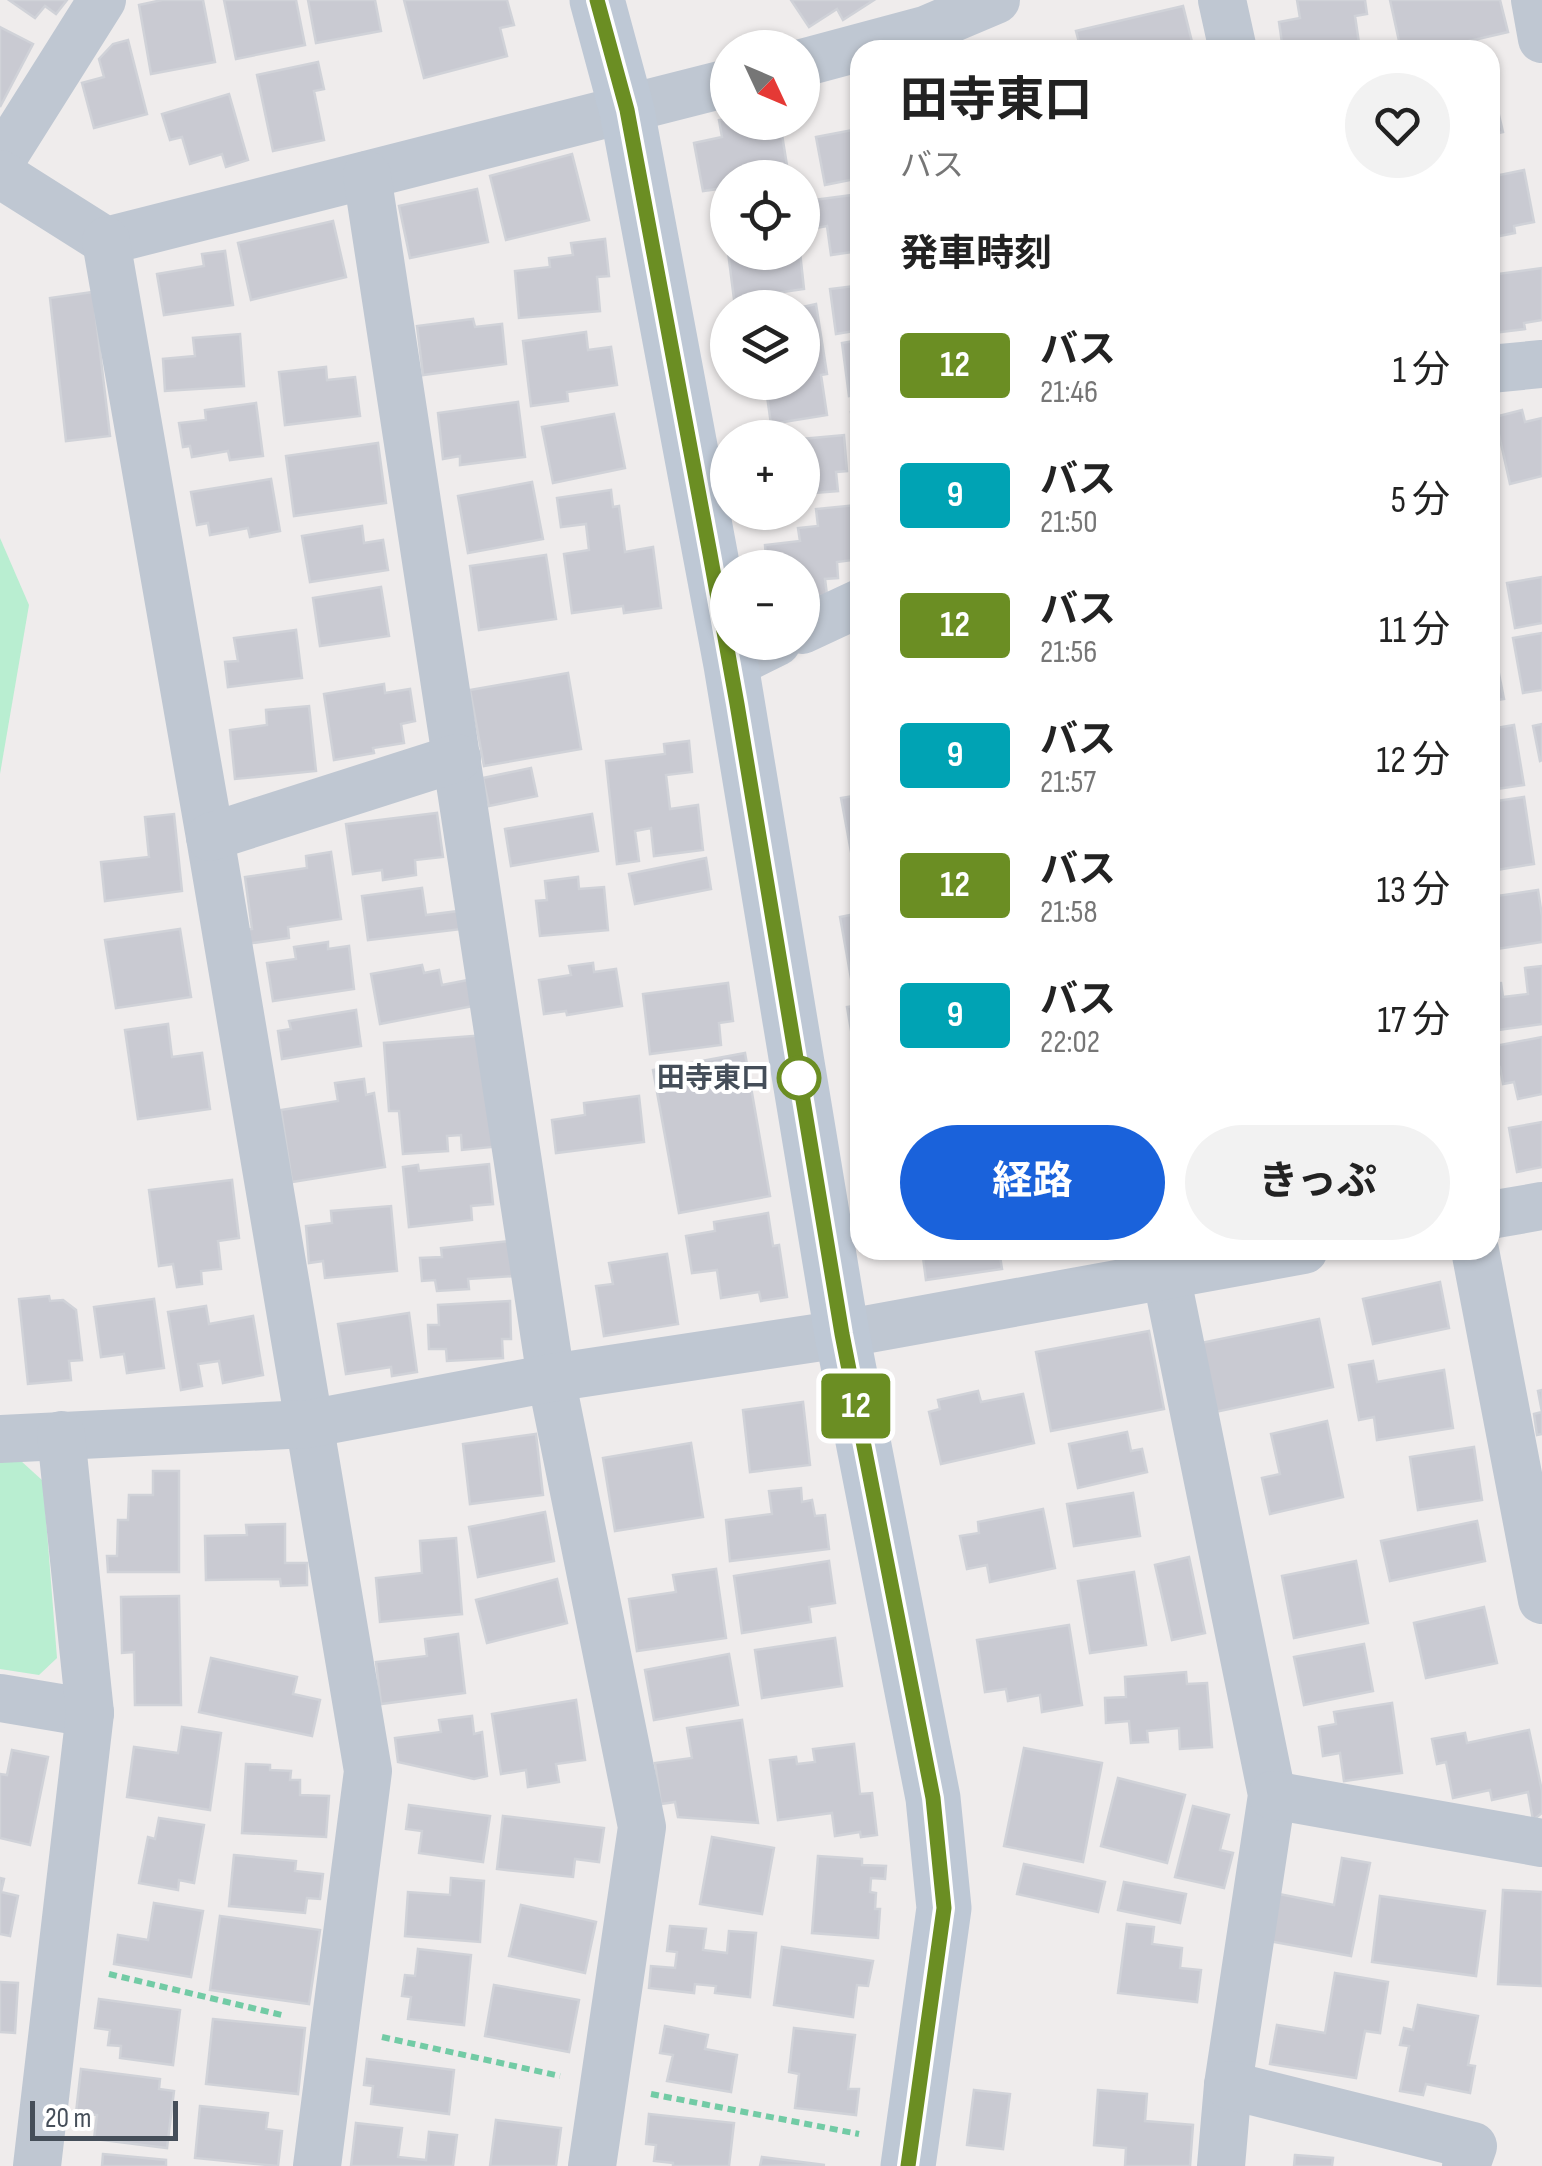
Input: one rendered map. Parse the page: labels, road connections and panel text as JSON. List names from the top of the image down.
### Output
{
  "places": ["田寺東口"],
  "lines": ["bus line 12"],
  "scale_bar": "20 m",
  "north": "bottom right",
  "page": {
    "on_map": "12",
    "map_buttons": ["+", "−"],
    "heading": [
      ["田寺東口", "バス"],
      "発車時刻"
    ],
    "list": [
      {
        "mark": "12",
        "name": "バス",
        "note": "21:46",
        "value": "1 分"
      },
      {
        "mark": "9",
        "name": "バス",
        "note": "21:50",
        "value": "5 分"
      },
      {
        "mark": "12",
        "name": "バス",
        "note": "21:56",
        "value": "11 分"
      },
      {
        "mark": "9",
        "name": "バス",
        "note": "21:57",
        "value": "12 分"
      },
      {
        "mark": "12",
        "name": "バス",
        "note": "21:58",
        "value": "13 分"
      },
      {
        "mark": "9",
        "name": "バス",
        "note": "22:02",
        "value": "17 分"
      }
    ],
    "buttons": ["経路", "きっぷ"],
    "scale": "20 m"
  }
}
